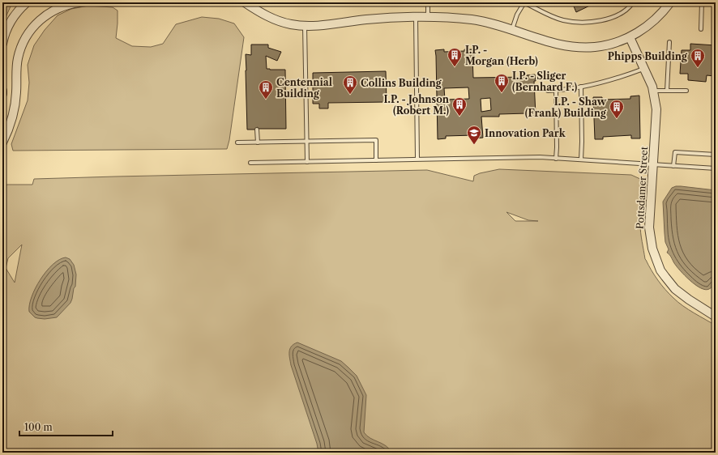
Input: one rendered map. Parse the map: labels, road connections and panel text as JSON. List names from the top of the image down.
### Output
{
  "streets": {
    "street": ["Pottsdamer Street"]
  },
  "places": {
    "building": [
      "I.P. - Morgan (Herb)",
      "Phipps Building",
      "I.P. - Sliger (Bernhard F.)",
      "Collins Building",
      "Centennial Building",
      "I.P. - Johnson (Robert M.)",
      "I.P. - Shaw (Frank) Building"
    ],
    "school or university": ["Innovation Park"]
  },
  "scale_bar": "100 m"
}
